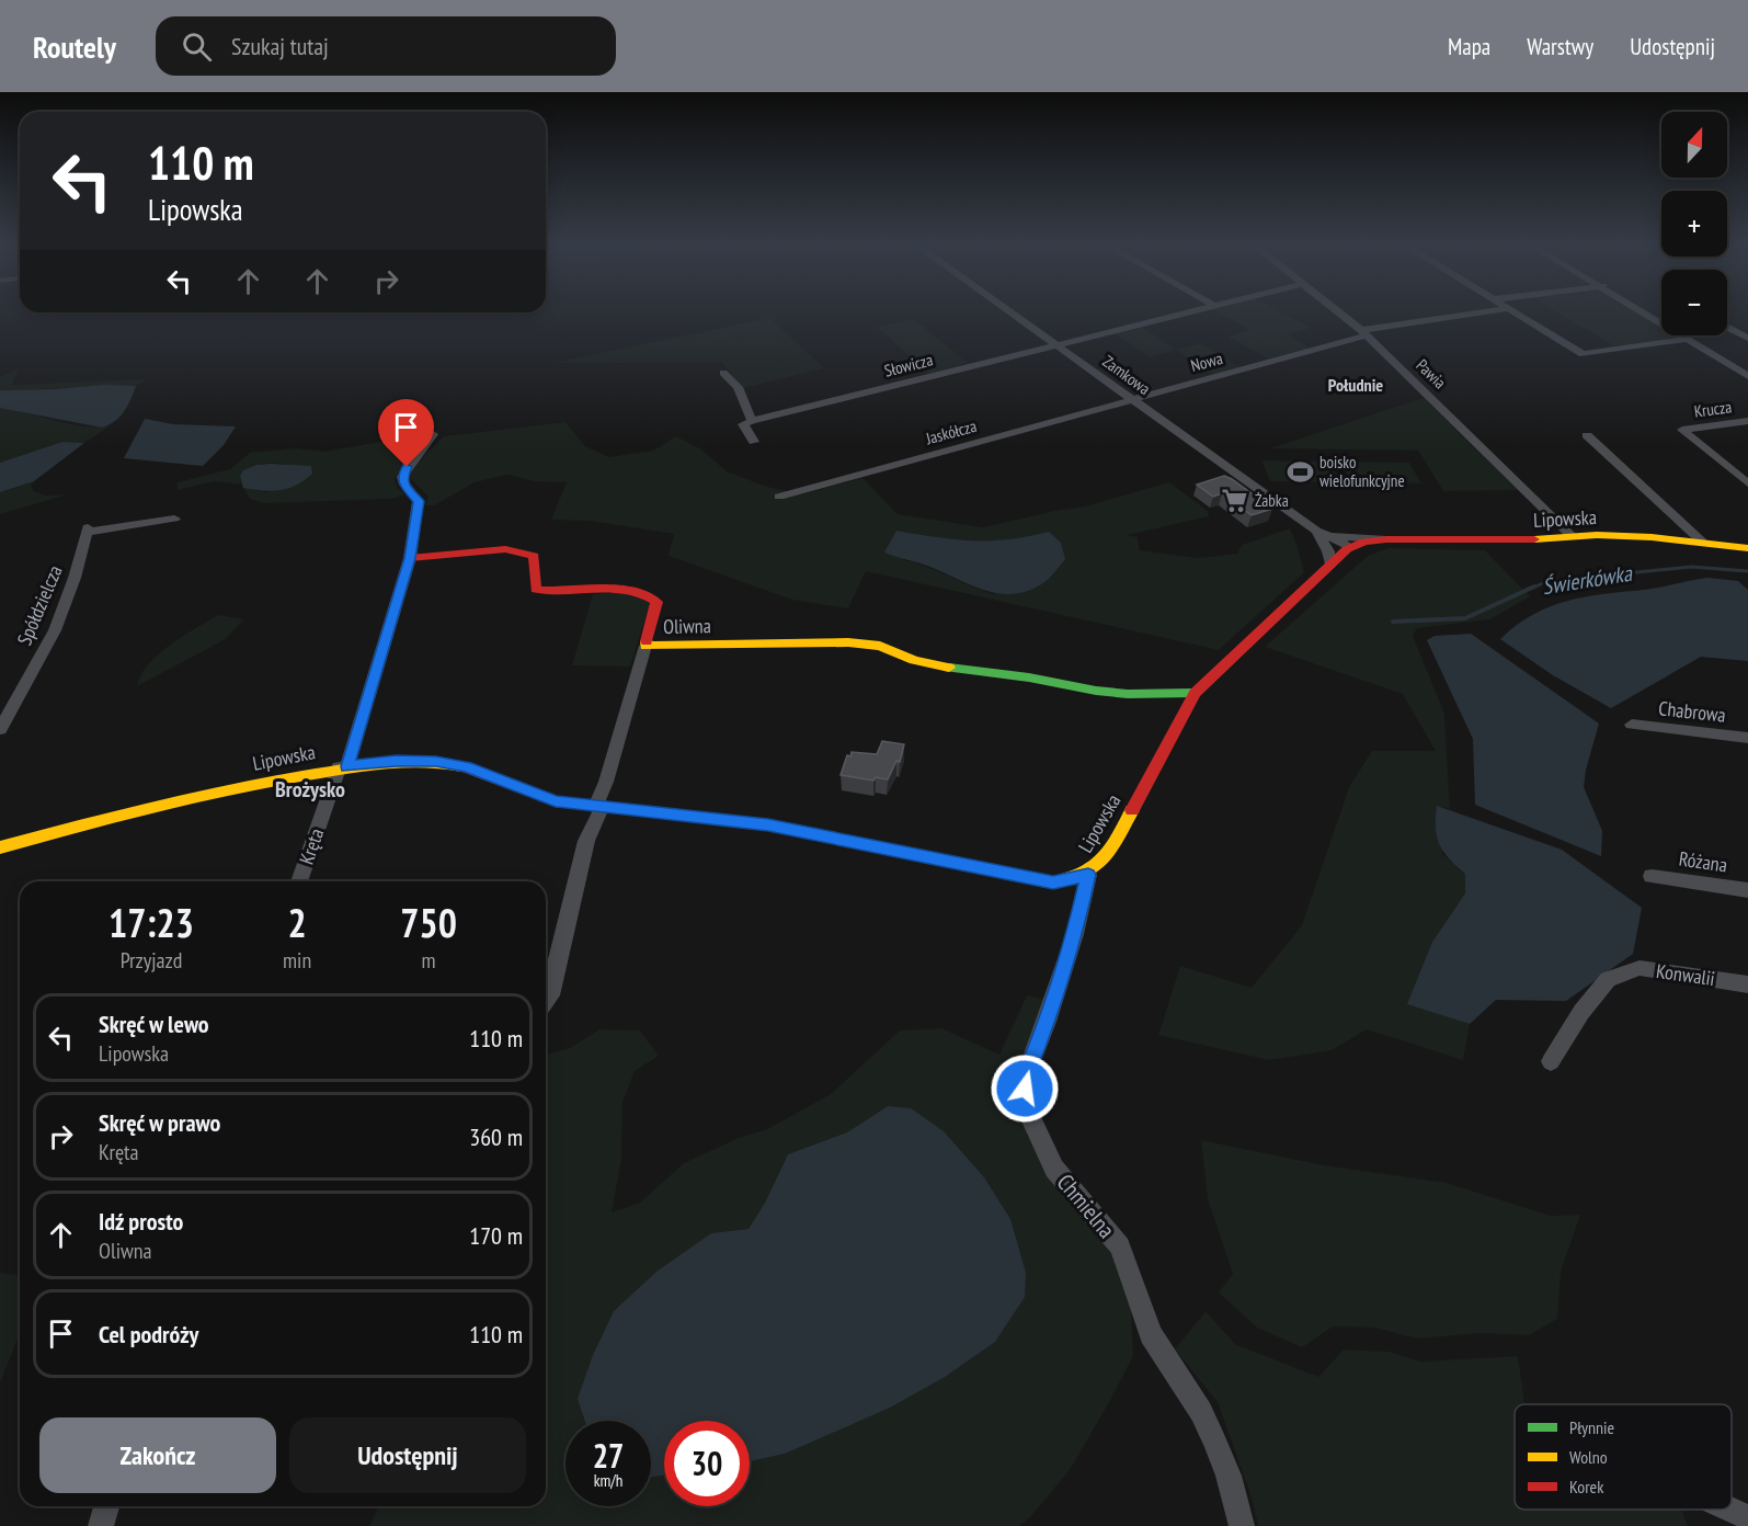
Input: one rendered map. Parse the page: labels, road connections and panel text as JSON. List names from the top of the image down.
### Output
{
  "streets": {
    "street": [
      "Nowa",
      "Słowicza",
      "Pawia",
      "Zamkowa",
      "Krucza",
      "Jaskółcza",
      "Lipowska",
      "Spółdzielcza",
      "Oliwna",
      "Chabrowa",
      "Kręta",
      "Różana",
      "Konwalii",
      "Chmielna"
    ]
  },
  "crossings": [
    ["Nowa", "Pawia"],
    ["Nowa", "Zamkowa"],
    ["Nowa", "Jaskółcza"],
    ["Słowicza", "Zamkowa"],
    ["Pawia", "Lipowska"],
    ["Zamkowa", "Jaskółcza"],
    ["Zamkowa", "Lipowska"],
    ["Lipowska", "Oliwna"],
    ["Lipowska", "Kręta"],
    ["Lipowska", "Chmielna"],
    ["Oliwna", "Kręta"]
  ],
  "districts": ["Południe", "Brożysko"],
  "water": ["Świerkówka"],
  "places": {
    "sports": ["boisko wielofunkcyjne"],
    "supermarket": ["Żabka"]
  },
  "legend": ["Płynnie", "Wolno", "Korek"],
  "north": "top",
  "page": {
    "header": "Routely",
    "search": "Szukaj tutaj",
    "nav": ["Mapa", "Warstwy", "Udostępnij"],
    "map_buttons": ["+", "−"],
    "turn": ["110 m", "Lipowska"],
    "eta": [
      "17:23",
      "Przyjazd",
      "2",
      "min",
      "750",
      "m"
    ],
    "list": [
      {
        "name": "Skręć w lewo",
        "note": "Lipowska",
        "value": "110 m"
      },
      {
        "name": "Skręć w prawo",
        "note": "Kręta",
        "value": "360 m"
      },
      {
        "name": "Idź prosto",
        "note": "Oliwna",
        "value": "170 m"
      },
      {
        "name": "Cel podróży",
        "value": "110 m"
      }
    ],
    "buttons": ["Zakończ", "Udostępnij"],
    "speed": "27 km/h",
    "limit": "30"
  }
}
